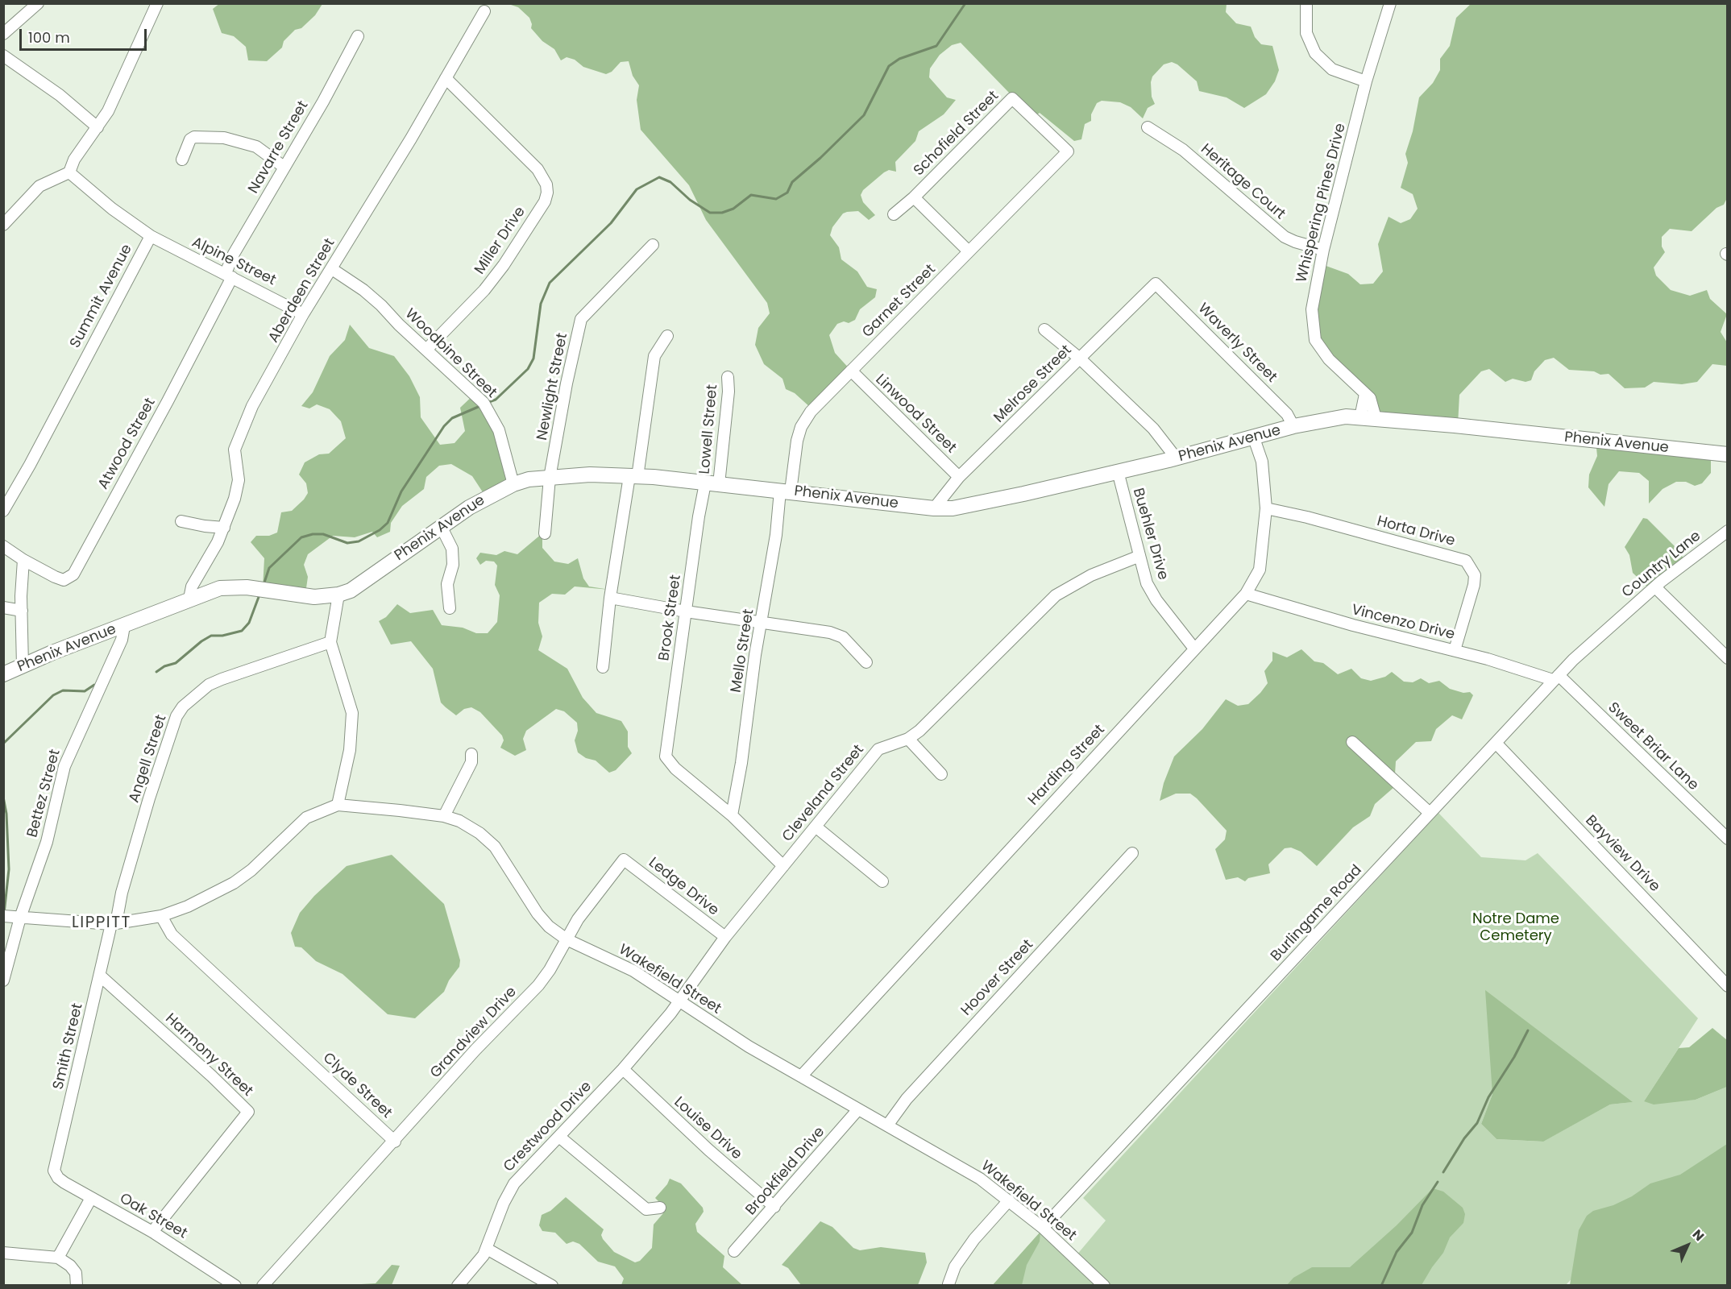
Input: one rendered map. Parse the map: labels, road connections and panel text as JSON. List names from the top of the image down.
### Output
{
  "streets": {
    "main road": ["Phenix Avenue"],
    "street": [
      "Schofield Street",
      "Navarre Street",
      "Heritage Court",
      "Whispering Pines Drive",
      "Miller Drive",
      "Alpine Street",
      "Aberdeen Street",
      "Summit Avenue",
      "Garnet Street",
      "Waverly Street",
      "Woodbine Street",
      "Melrose Street",
      "Newlight Street",
      "Linwood Street",
      "Lowell Street",
      "Atwood Street",
      "Horta Drive",
      "Buehler Drive",
      "Country Lane",
      "Brook Street",
      "Vincenzo Drive",
      "Mello Street",
      "Sweet Briar Lane",
      "Angell Street",
      "Harding Street",
      "Bettez Street",
      "Cleveland Street",
      "Bayview Drive",
      "Ledge Drive",
      "Burlingame Road",
      "Hoover Street",
      "Wakefield Street",
      "Grandview Drive",
      "Smith Street",
      "Harmony Street",
      "Clyde Street",
      "Crestwood Drive",
      "Louise Drive",
      "Brookfield Drive",
      "Oak Street"
    ]
  },
  "crossings": [
    ["Schofield Street", "Garnet Street"],
    ["Navarre Street", "Alpine Street"],
    ["Navarre Street", "Atwood Street"],
    ["Heritage Court", "Whispering Pines Drive"],
    ["Whispering Pines Drive", "Phenix Avenue"],
    ["Miller Drive", "Aberdeen Street"],
    ["Miller Drive", "Woodbine Street"],
    ["Alpine Street", "Aberdeen Street"],
    ["Alpine Street", "Summit Avenue"],
    ["Alpine Street", "Atwood Street"],
    ["Aberdeen Street", "Woodbine Street"],
    ["Aberdeen Street", "Phenix Avenue"],
    ["Garnet Street", "Linwood Street"],
    ["Garnet Street", "Phenix Avenue"],
    ["Garnet Street", "Mello Street"],
    ["Waverly Street", "Melrose Street"],
    ["Waverly Street", "Phenix Avenue"],
    ["Woodbine Street", "Phenix Avenue"],
    ["Melrose Street", "Linwood Street"],
    ["Melrose Street", "Phenix Avenue"],
    ["Newlight Street", "Phenix Avenue"],
    ["Lowell Street", "Phenix Avenue"],
    ["Lowell Street", "Brook Street"],
    ["Phenix Avenue", "Buehler Drive"],
    ["Phenix Avenue", "Brook Street"],
    ["Phenix Avenue", "Mello Street"],
    ["Phenix Avenue", "Harding Street"],
    ["Phenix Avenue", "Bettez Street"],
    ["Horta Drive", "Vincenzo Drive"],
    ["Horta Drive", "Harding Street"],
    ["Buehler Drive", "Harding Street"],
    ["Buehler Drive", "Cleveland Street"],
    ["Country Lane", "Burlingame Road"],
    ["Brook Street", "Mello Street"],
    ["Vincenzo Drive", "Sweet Briar Lane"],
    ["Vincenzo Drive", "Harding Street"],
    ["Vincenzo Drive", "Burlingame Road"],
    ["Sweet Briar Lane", "Burlingame Road"],
    ["Angell Street", "Wakefield Street"],
    ["Angell Street", "Smith Street"],
    ["Harding Street", "Wakefield Street"],
    ["Bettez Street", "Wakefield Street"],
    ["Cleveland Street", "Ledge Drive"],
    ["Cleveland Street", "Wakefield Street"],
    ["Cleveland Street", "Crestwood Drive"],
    ["Bayview Drive", "Burlingame Road"],
    ["Ledge Drive", "Grandview Drive"],
    ["Burlingame Road", "Wakefield Street"],
    ["Hoover Street", "Wakefield Street"],
    ["Wakefield Street", "Grandview Drive"],
    ["Wakefield Street", "Smith Street"],
    ["Wakefield Street", "Clyde Street"],
    ["Wakefield Street", "Crestwood Drive"],
    ["Wakefield Street", "Brookfield Drive"],
    ["Grandview Drive", "Clyde Street"],
    ["Smith Street", "Harmony Street"],
    ["Smith Street", "Oak Street"],
    ["Harmony Street", "Oak Street"],
    ["Crestwood Drive", "Louise Drive"],
    ["Louise Drive", "Brookfield Drive"]
  ],
  "districts": ["LIPPITT"],
  "parks": ["Notre Dame Cemetery"],
  "scale_bar": "100 m",
  "north": "top right"
}
